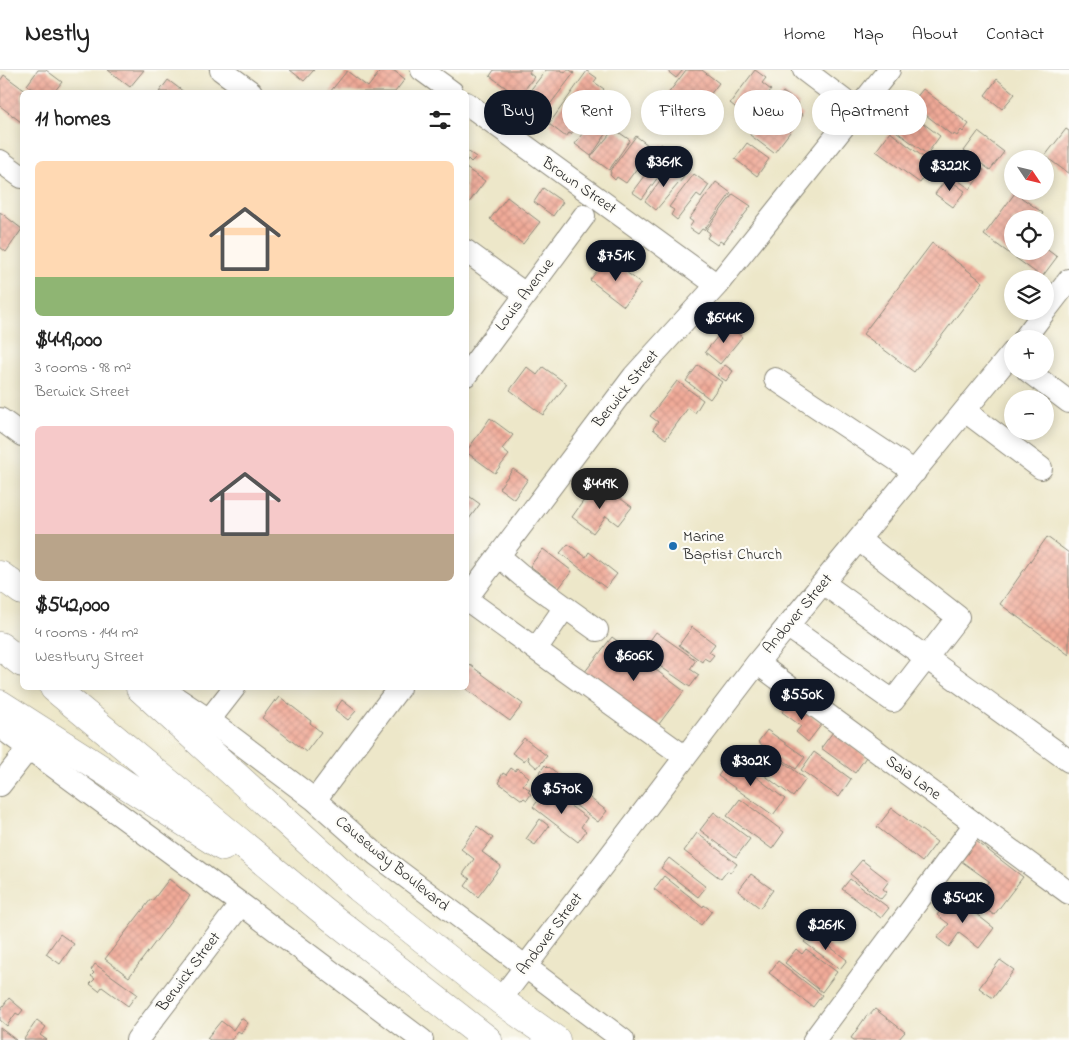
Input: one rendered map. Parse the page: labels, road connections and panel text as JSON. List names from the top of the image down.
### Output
{
  "streets": {
    "street": [
      "Brown Street",
      "Louis Avenue",
      "Berwick Street",
      "Andover Street",
      "Saia Lane",
      "Causeway Boulevard"
    ]
  },
  "crossings": [
    ["Brown Street", "Berwick Street"],
    ["Andover Street", "Saia Lane"],
    ["Andover Street", "Causeway Boulevard"]
  ],
  "places": ["Marine Baptist Church"],
  "north": "bottom right",
  "page": {
    "header": "Nestly",
    "nav": [
      "Home",
      "Map",
      "About",
      "Contact"
    ],
    "chip": [
      "Buy",
      "Rent",
      "Filters",
      "New",
      "Apartment"
    ],
    "heading": "11 homes",
    "price": [
      "$361K",
      "$322K",
      "$751K",
      "$644K",
      "$449K",
      "$606K",
      "$550K",
      "$302K",
      "$570K",
      "$542K",
      "$261K"
    ],
    "map_buttons": ["+", "−"],
    "list": [
      {
        "name": "$449,000",
        "note": "3 rooms · 98 m² · Berwick Street"
      },
      {
        "name": "$542,000",
        "note": "4 rooms · 144 m² · Westbury Street"
      }
    ]
  }
}
